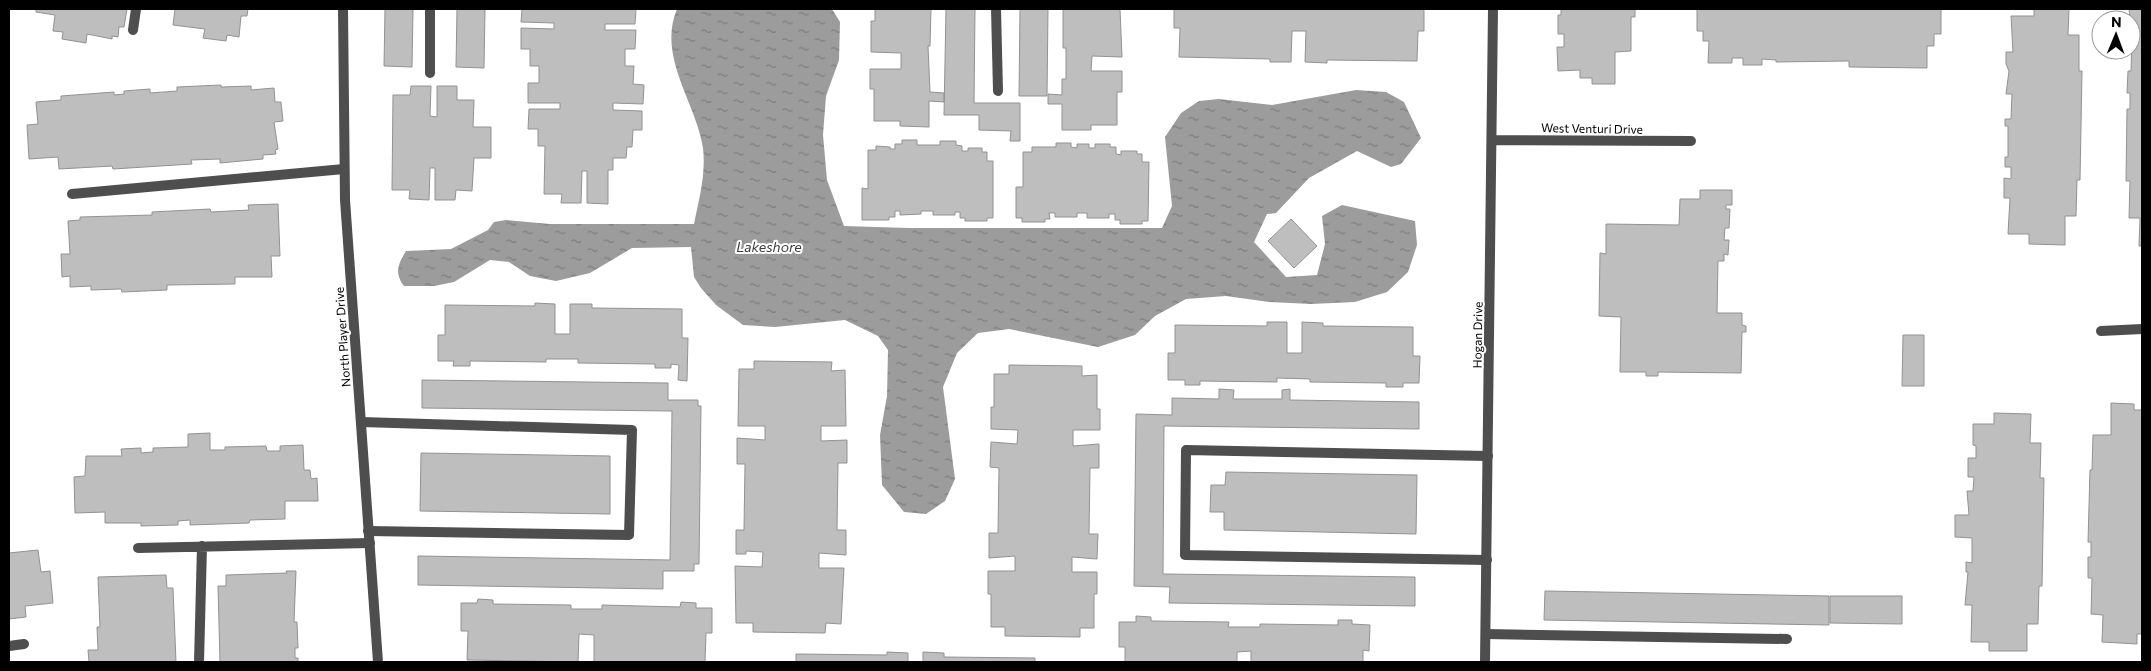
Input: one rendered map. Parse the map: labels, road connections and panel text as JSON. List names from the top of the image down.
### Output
{
  "streets": {
    "street": ["West Venturi Drive", "Hogan Drive", "North Player Drive"]
  },
  "crossings": [
    ["West Venturi Drive", "Hogan Drive"]
  ],
  "water": ["Lakeshore"],
  "north": "top"
}
